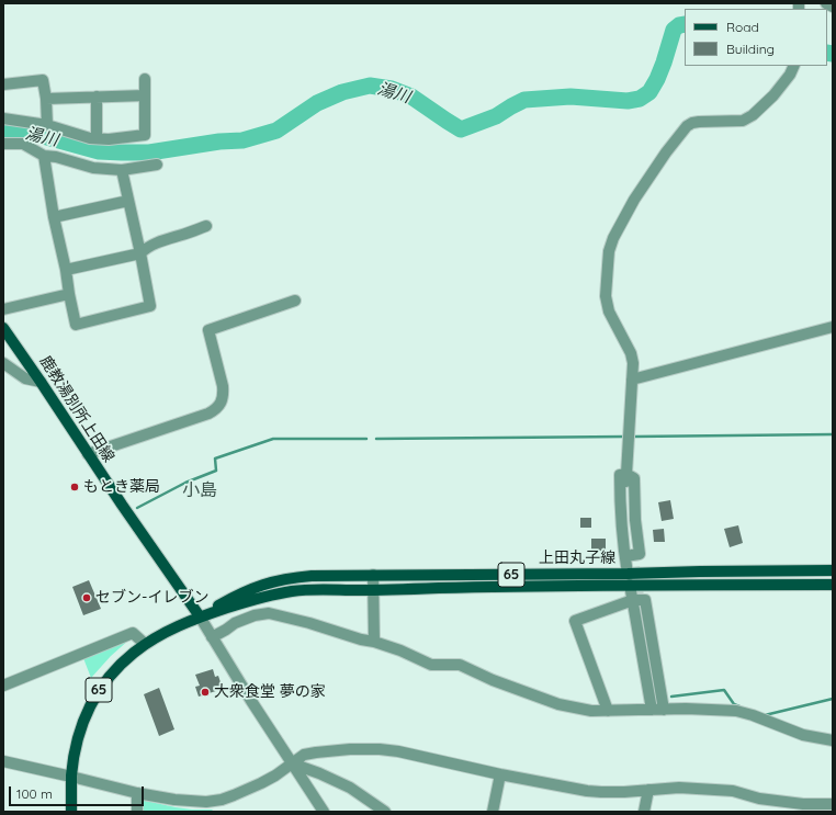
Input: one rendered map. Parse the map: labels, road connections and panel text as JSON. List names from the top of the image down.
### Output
{
  "streets": {
    "main road": ["鹿教湯別所上田線", "上田丸子線", "65"]
  },
  "crossings": [
    ["鹿教湯別所上田線", "上田丸子線"]
  ],
  "districts": ["小島"],
  "water": ["湯川"],
  "places": ["もとき薬局", "セブン-イレブン", "大衆食堂 夢の家"],
  "legend": ["Road", "Building"],
  "scale_bar": "100 m"
}
